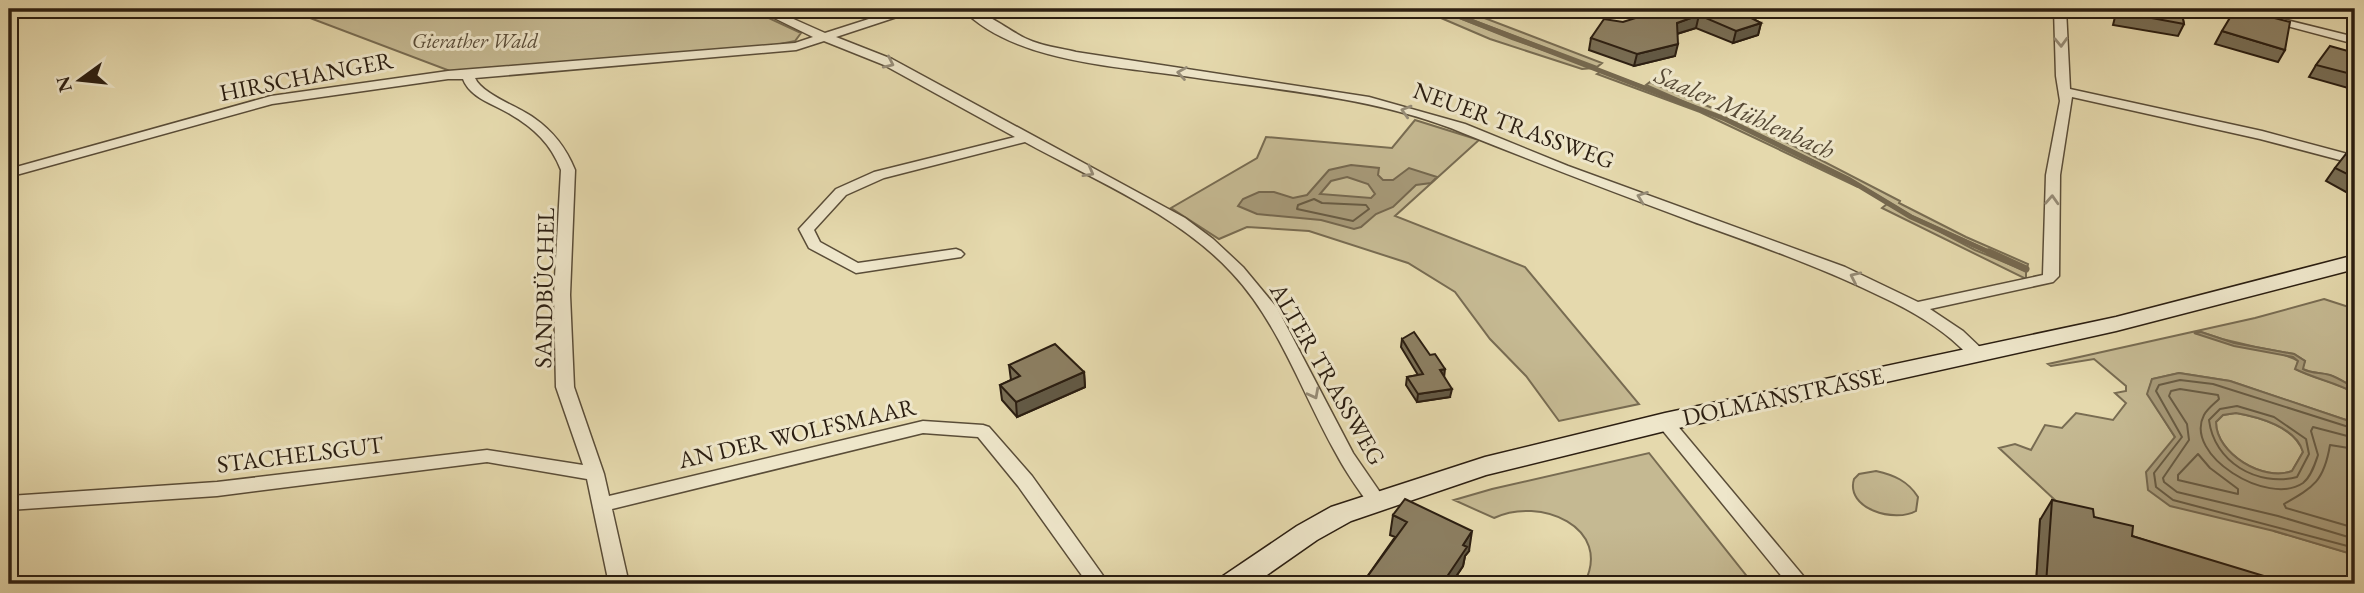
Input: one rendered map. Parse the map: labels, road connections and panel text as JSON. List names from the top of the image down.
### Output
{
  "streets": {
    "main road": ["DOLMANSTRASSE"],
    "street": [
      "HIRSCHANGER",
      "NEUER TRASSWEG",
      "SANDBÜCHEL",
      "ALTER TRASSWEG",
      "AN DER WOLFSMAAR",
      "STACHELSGUT"
    ]
  },
  "crossings": [
    ["HIRSCHANGER", "SANDBÜCHEL"],
    ["HIRSCHANGER", "ALTER TRASSWEG"],
    ["NEUER TRASSWEG", "DOLMANSTRASSE"],
    ["SANDBÜCHEL", "AN DER WOLFSMAAR"],
    ["SANDBÜCHEL", "STACHELSGUT"],
    ["ALTER TRASSWEG", "DOLMANSTRASSE"]
  ],
  "one_way": ["NEUER TRASSWEG", "ALTER TRASSWEG"],
  "water": ["Saaler Mühlenbach"],
  "parks": ["Gierather Wald"],
  "north": "left"
}
